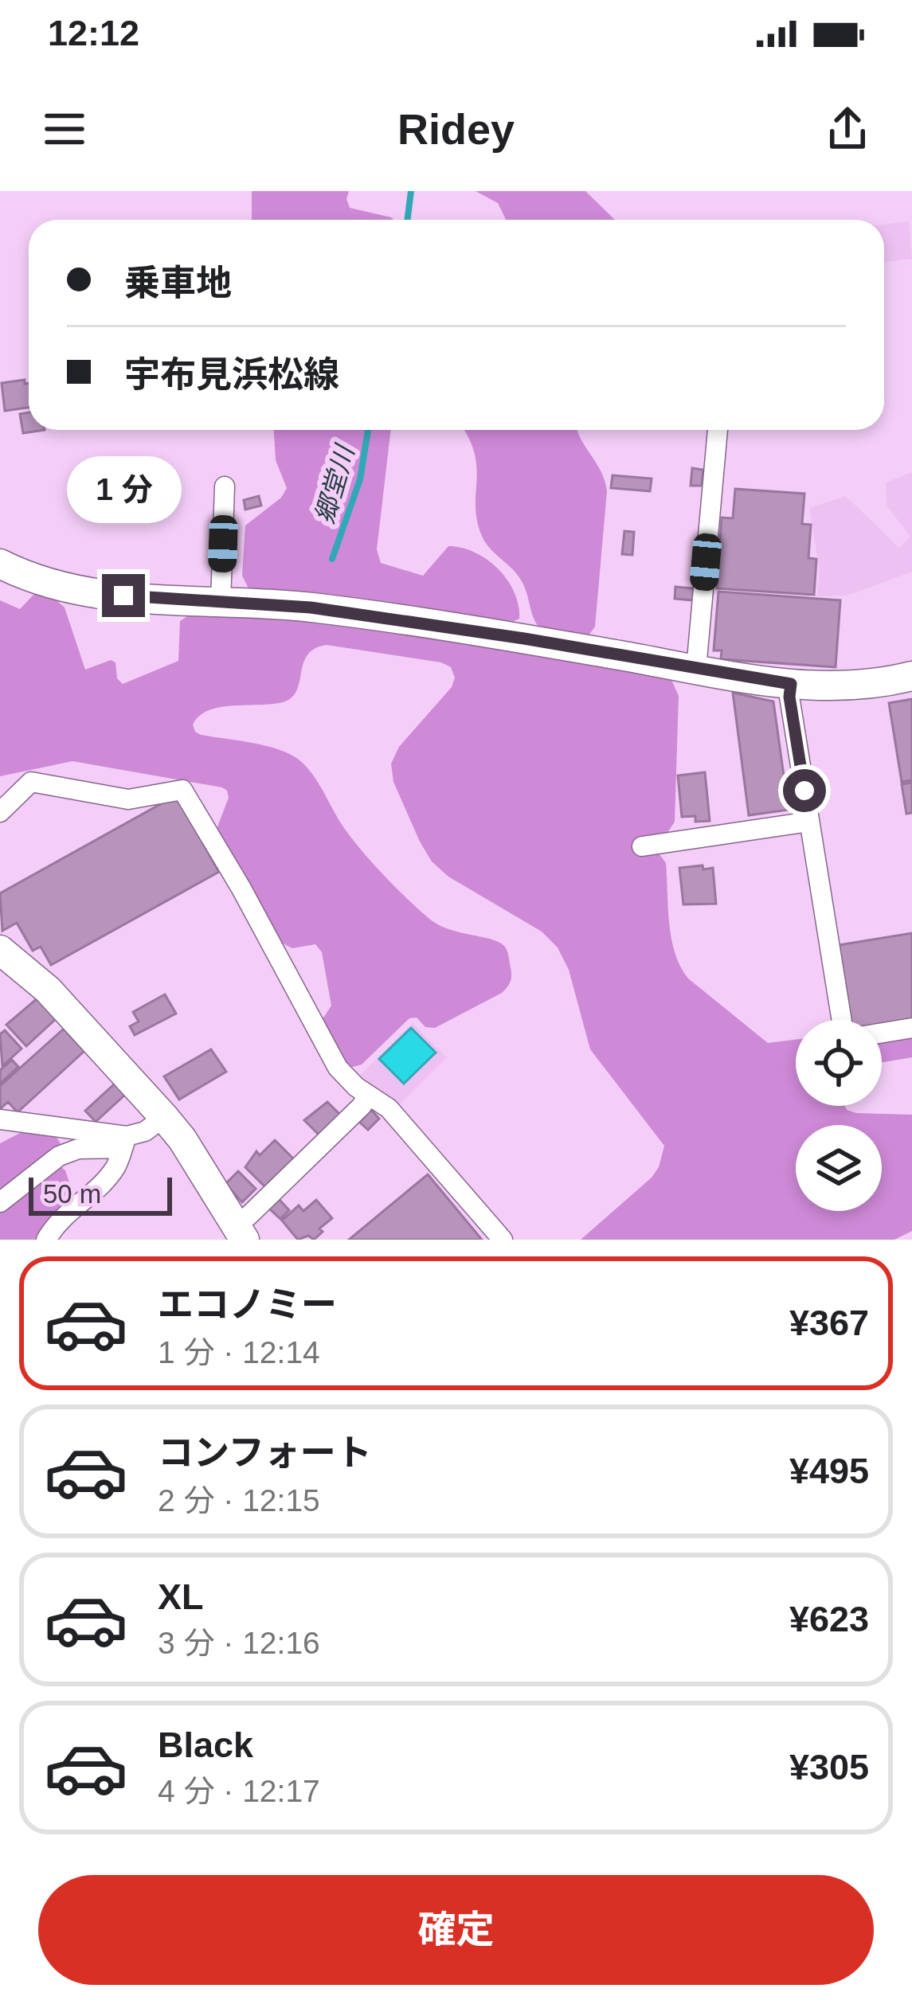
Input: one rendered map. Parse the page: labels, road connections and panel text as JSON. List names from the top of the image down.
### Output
{
  "water": ["郷堂川"],
  "scale_bar": "50 m",
  "page": {
    "status": "12:12",
    "header": "Ridey",
    "banner": ["乗車地", "宇布見浜松線"],
    "bubble": "1 分",
    "scale": "50 m",
    "list": [
      {
        "name": "エコノミー",
        "note": "1 分 · 12:14",
        "value": "¥367"
      },
      {
        "name": "コンフォート",
        "note": "2 分 · 12:15",
        "value": "¥495"
      },
      {
        "name": "XL",
        "note": "3 分 · 12:16",
        "value": "¥623"
      },
      {
        "name": "Black",
        "note": "4 分 · 12:17",
        "value": "¥305"
      }
    ],
    "buttons": "確定"
  }
}
